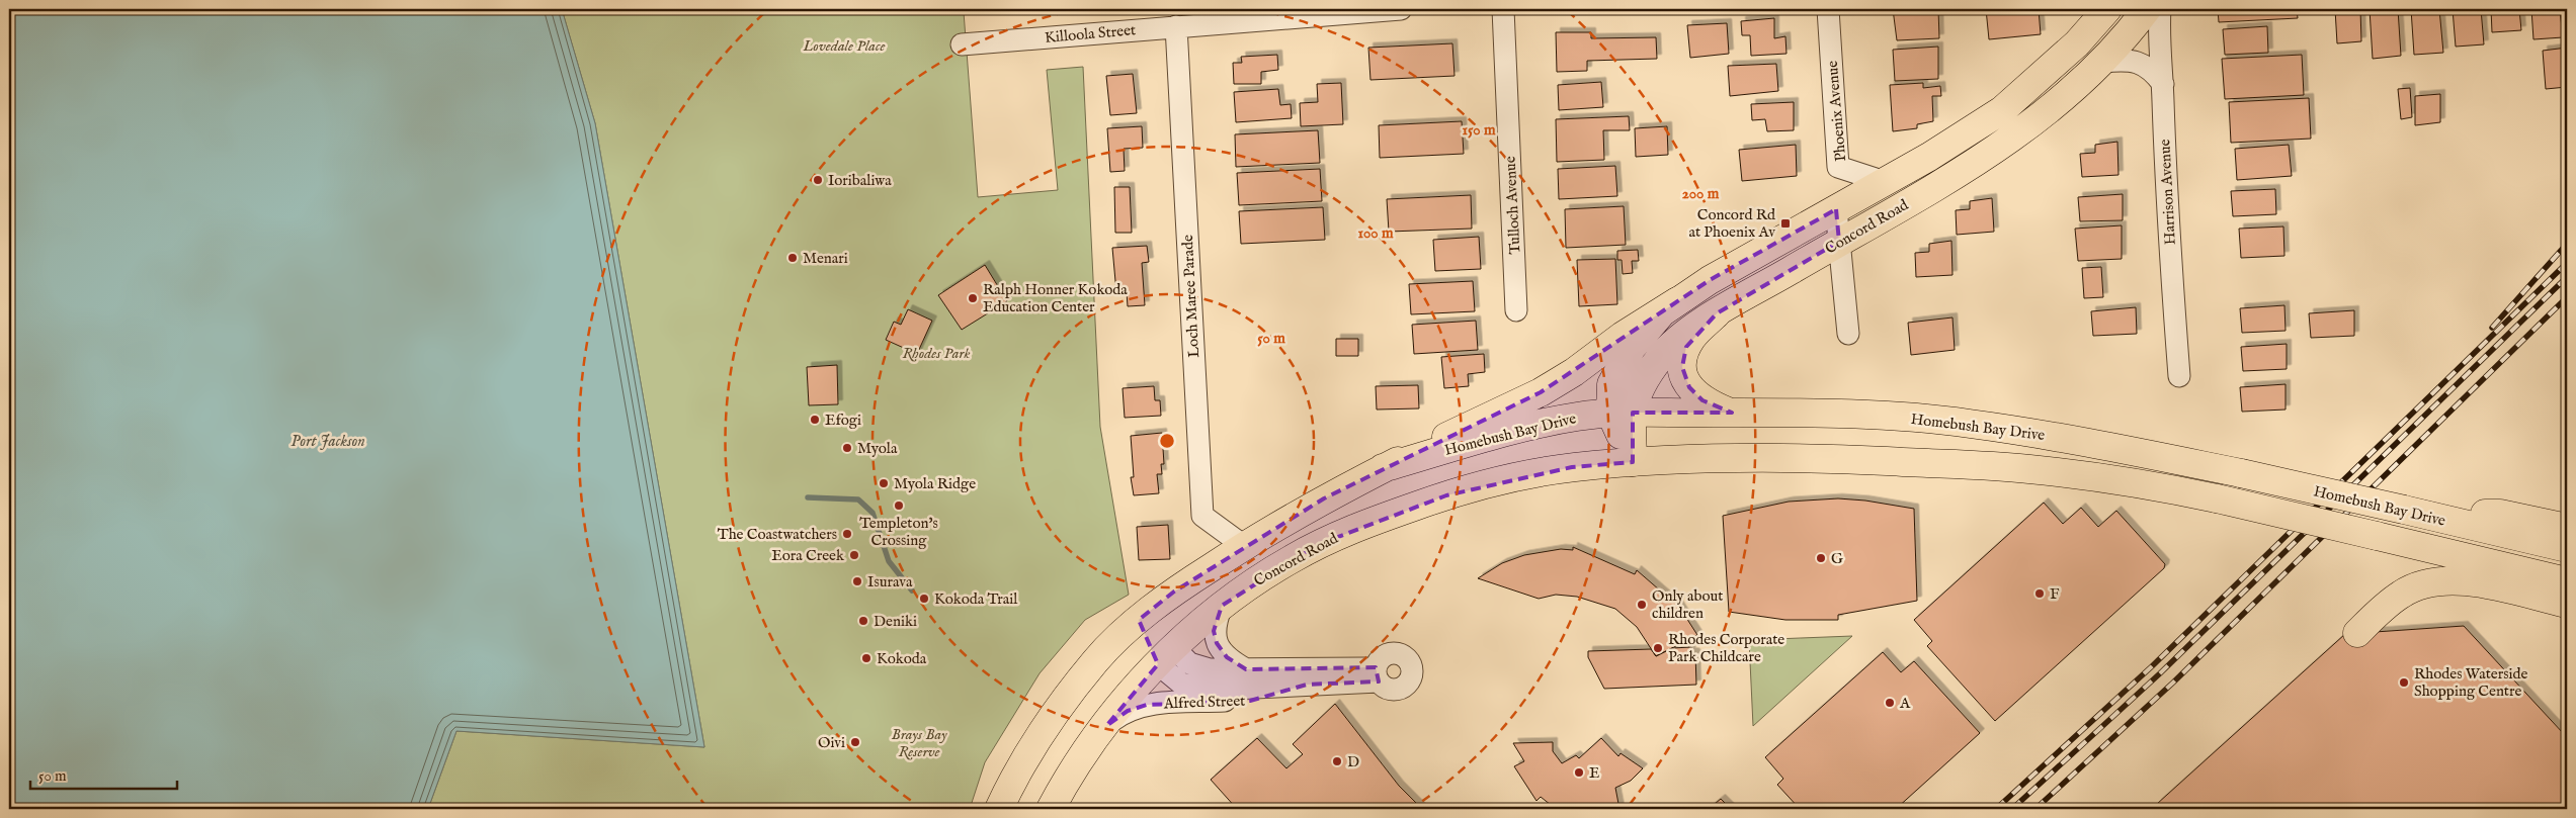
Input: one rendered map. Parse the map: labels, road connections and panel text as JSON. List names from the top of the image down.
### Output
{
  "streets": {
    "main road": ["Concord Road", "Homebush Bay Drive"],
    "street": [
      "Killoola Street",
      "Phoenix Avenue",
      "Harrison Avenue",
      "Tulloch Avenue",
      "Loch Maree Parade",
      "Alfred Street"
    ]
  },
  "crossings": [
    ["Killoola Street", "Loch Maree Parade"],
    ["Phoenix Avenue", "Concord Road"],
    ["Concord Road", "Homebush Bay Drive"],
    ["Concord Road", "Alfred Street"]
  ],
  "water": ["Port Jackson"],
  "parks": ["Lovedale Place", "Rhodes Park", "Brays Bay Reserve"],
  "places": {
    "other": [
      "Ioribaliwa",
      "Menari",
      "Ralph Honner Kokoda Education Center",
      "Efogi",
      "Myola",
      "Myola Ridge",
      "Templeton's Crossing",
      "The Coastwatchers",
      "Eora Creek",
      "G",
      "Isurava",
      "F",
      "Kokoda Trail",
      "Only about children",
      "Deniki",
      "Rhodes Corporate Park Childcare",
      "Kokoda",
      "Rhodes Waterside Shopping Centre",
      "A",
      "Oivi",
      "D",
      "E"
    ],
    "transit": ["Concord Rd at Phoenix Av"]
  },
  "scale_bar": "50 m",
  "rings": [
    "150 m",
    "200 m",
    "100 m",
    "50 m"
  ]
}
